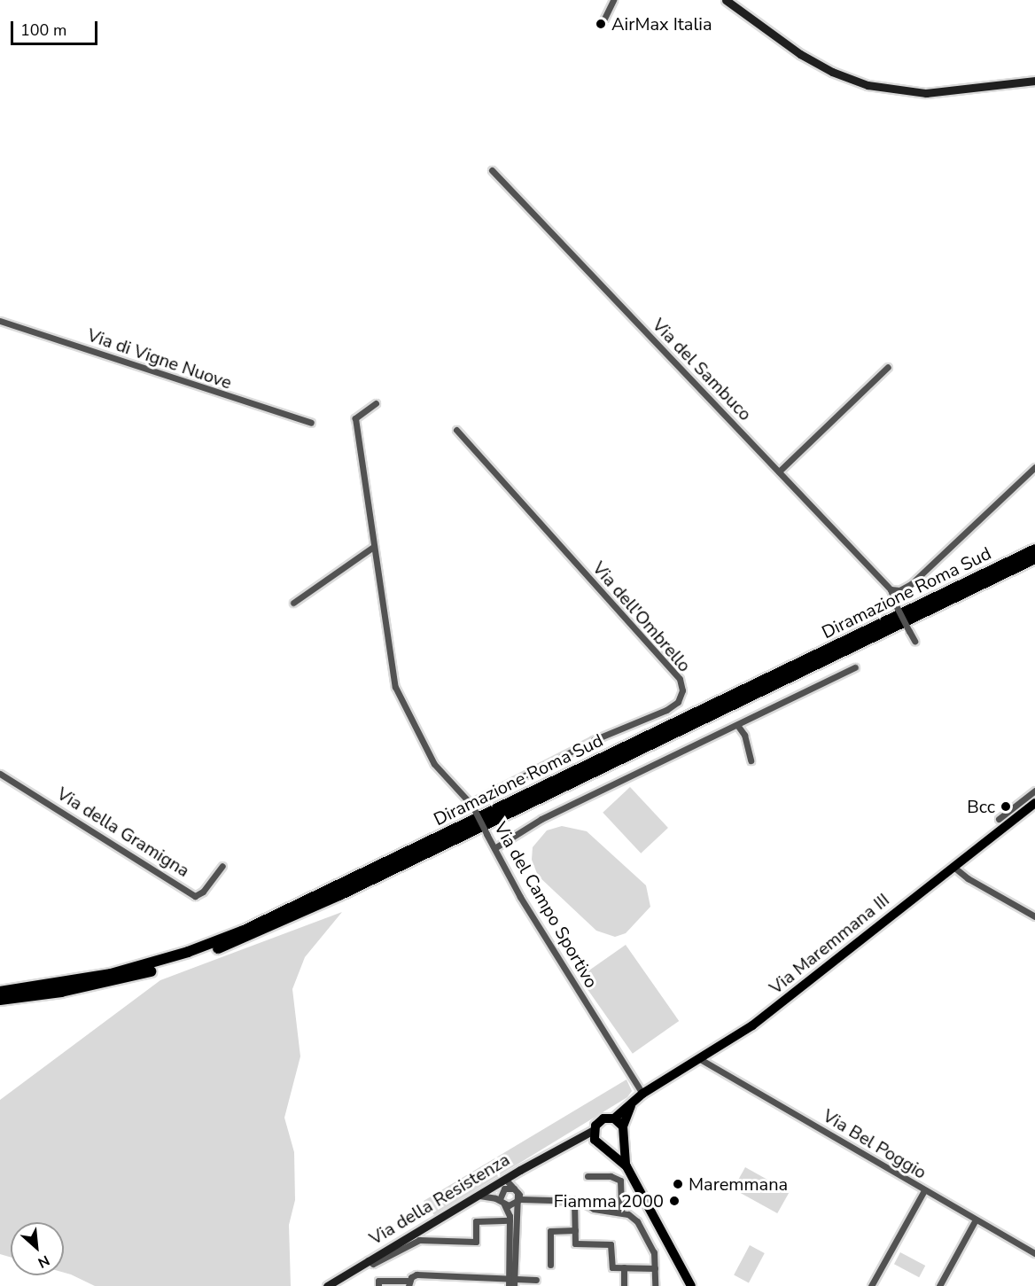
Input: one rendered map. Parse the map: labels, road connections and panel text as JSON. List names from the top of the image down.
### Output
{
  "streets": {
    "highway": ["Diramazione Roma Sud"],
    "main road": ["Via Maremmana III"],
    "street": [
      "Via di Vigne Nuove",
      "Via del Sambuco",
      "Via dell'Ombrello",
      "Via della Gramigna",
      "Via del Campo Sportivo",
      "Via Bel Poggio",
      "Via della Resistenza"
    ]
  },
  "crossings": [
    ["Via dell'Ombrello", "Via del Campo Sportivo"],
    ["Via del Campo Sportivo", "Via Maremmana III"],
    ["Via Maremmana III", "Via Bel Poggio"],
    ["Via Maremmana III", "Via della Resistenza"]
  ],
  "places": [
    "AirMax Italia",
    "Bcc",
    "Maremmana",
    "Fiamma 2000"
  ],
  "scale_bar": "100 m",
  "north": "bottom right"
}
